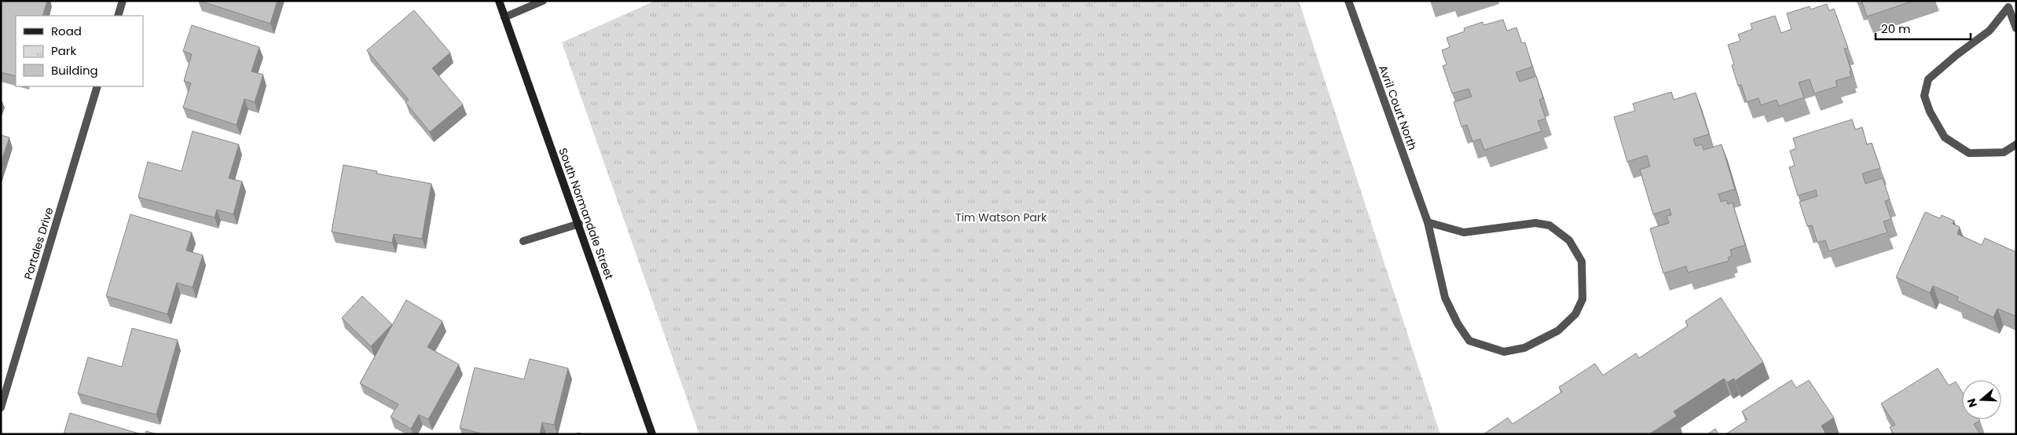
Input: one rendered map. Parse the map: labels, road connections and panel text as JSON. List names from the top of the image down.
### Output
{
  "streets": {
    "street": ["Avril Court North", "South Normandale Street", "Portales Drive"]
  },
  "parks": ["Tim Watson Park"],
  "legend": ["Road", "Park", "Building"],
  "scale_bar": "20 m",
  "north": "left"
}
